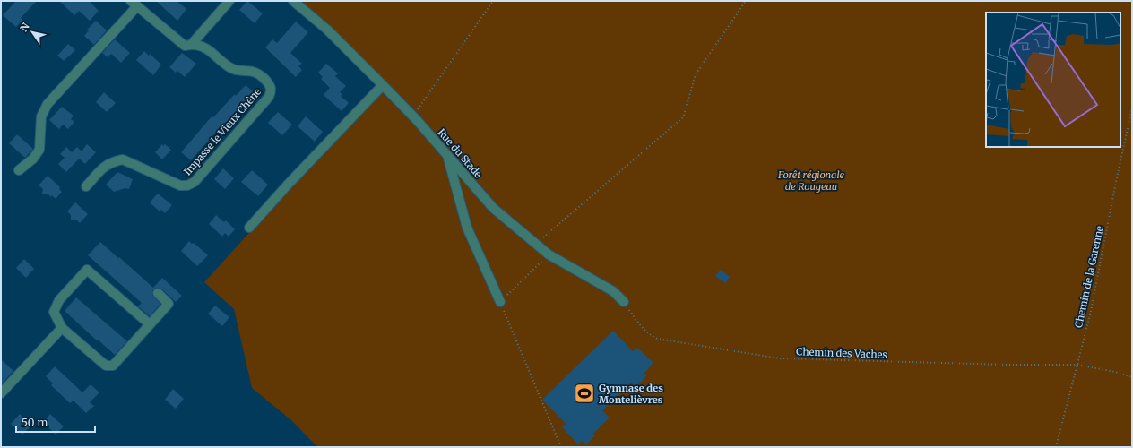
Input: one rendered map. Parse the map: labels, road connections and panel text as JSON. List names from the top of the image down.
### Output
{
  "streets": {
    "street": ["Impasse le Vieux Chêne", "Rue du Stade"],
    "path": ["Chemin de la Garenne", "Chemin des Vaches"]
  },
  "crossings": [
    ["Rue du Stade", "Chemin des Vaches"],
    ["Chemin de la Garenne", "Chemin des Vaches"]
  ],
  "parks": ["Forêt régionale de Rougeau"],
  "places": {
    "sports": ["Gymnase des Montelièvres"]
  },
  "scale_bar": "50 m",
  "north": "top left"
}
